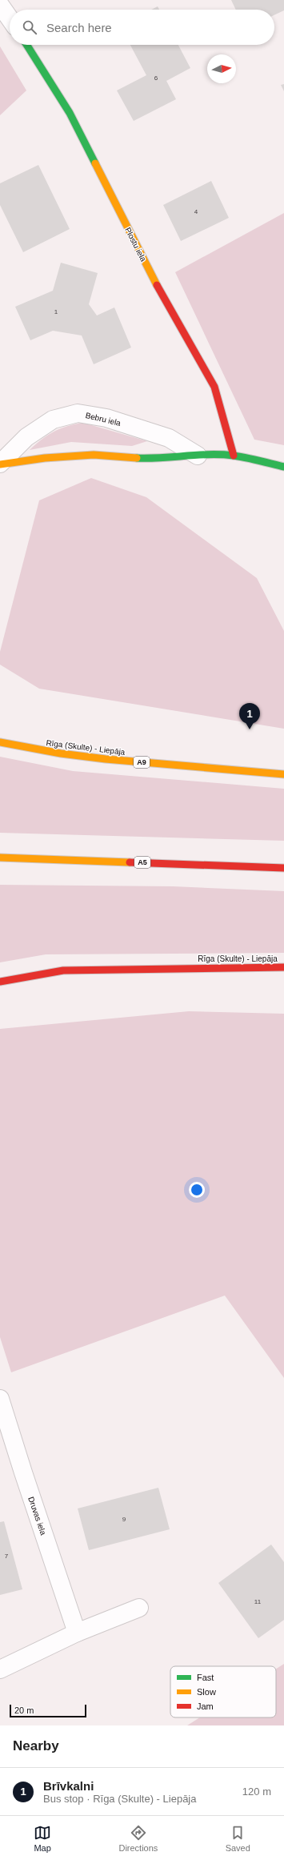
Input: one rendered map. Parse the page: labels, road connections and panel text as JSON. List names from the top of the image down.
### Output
{
  "streets": {
    "main road": [
      "Plostu iela",
      "Bebru iela",
      "Rīga (Skulte) - Liepāja",
      "A9",
      "A5"
    ],
    "street": ["Druvas iela"]
  },
  "crossings": [
    ["Plostu iela", "Bebru iela"]
  ],
  "house_numbers": [
    "6",
    "4",
    "1",
    "9",
    "7",
    "11"
  ],
  "legend": ["Fast", "Slow", "Jam"],
  "scale_bar": "20 m",
  "north": "right",
  "page": {
    "search": "Search here",
    "pins": "1",
    "scale": "20 m",
    "heading": "Nearby",
    "list": [
      {
        "mark": "1",
        "name": "Brīvkalni",
        "note": "Bus stop · Rīga (Skulte) - Liepāja",
        "value": "120 m"
      }
    ],
    "nav": ["Map", "Directions", "Saved"]
  }
}
